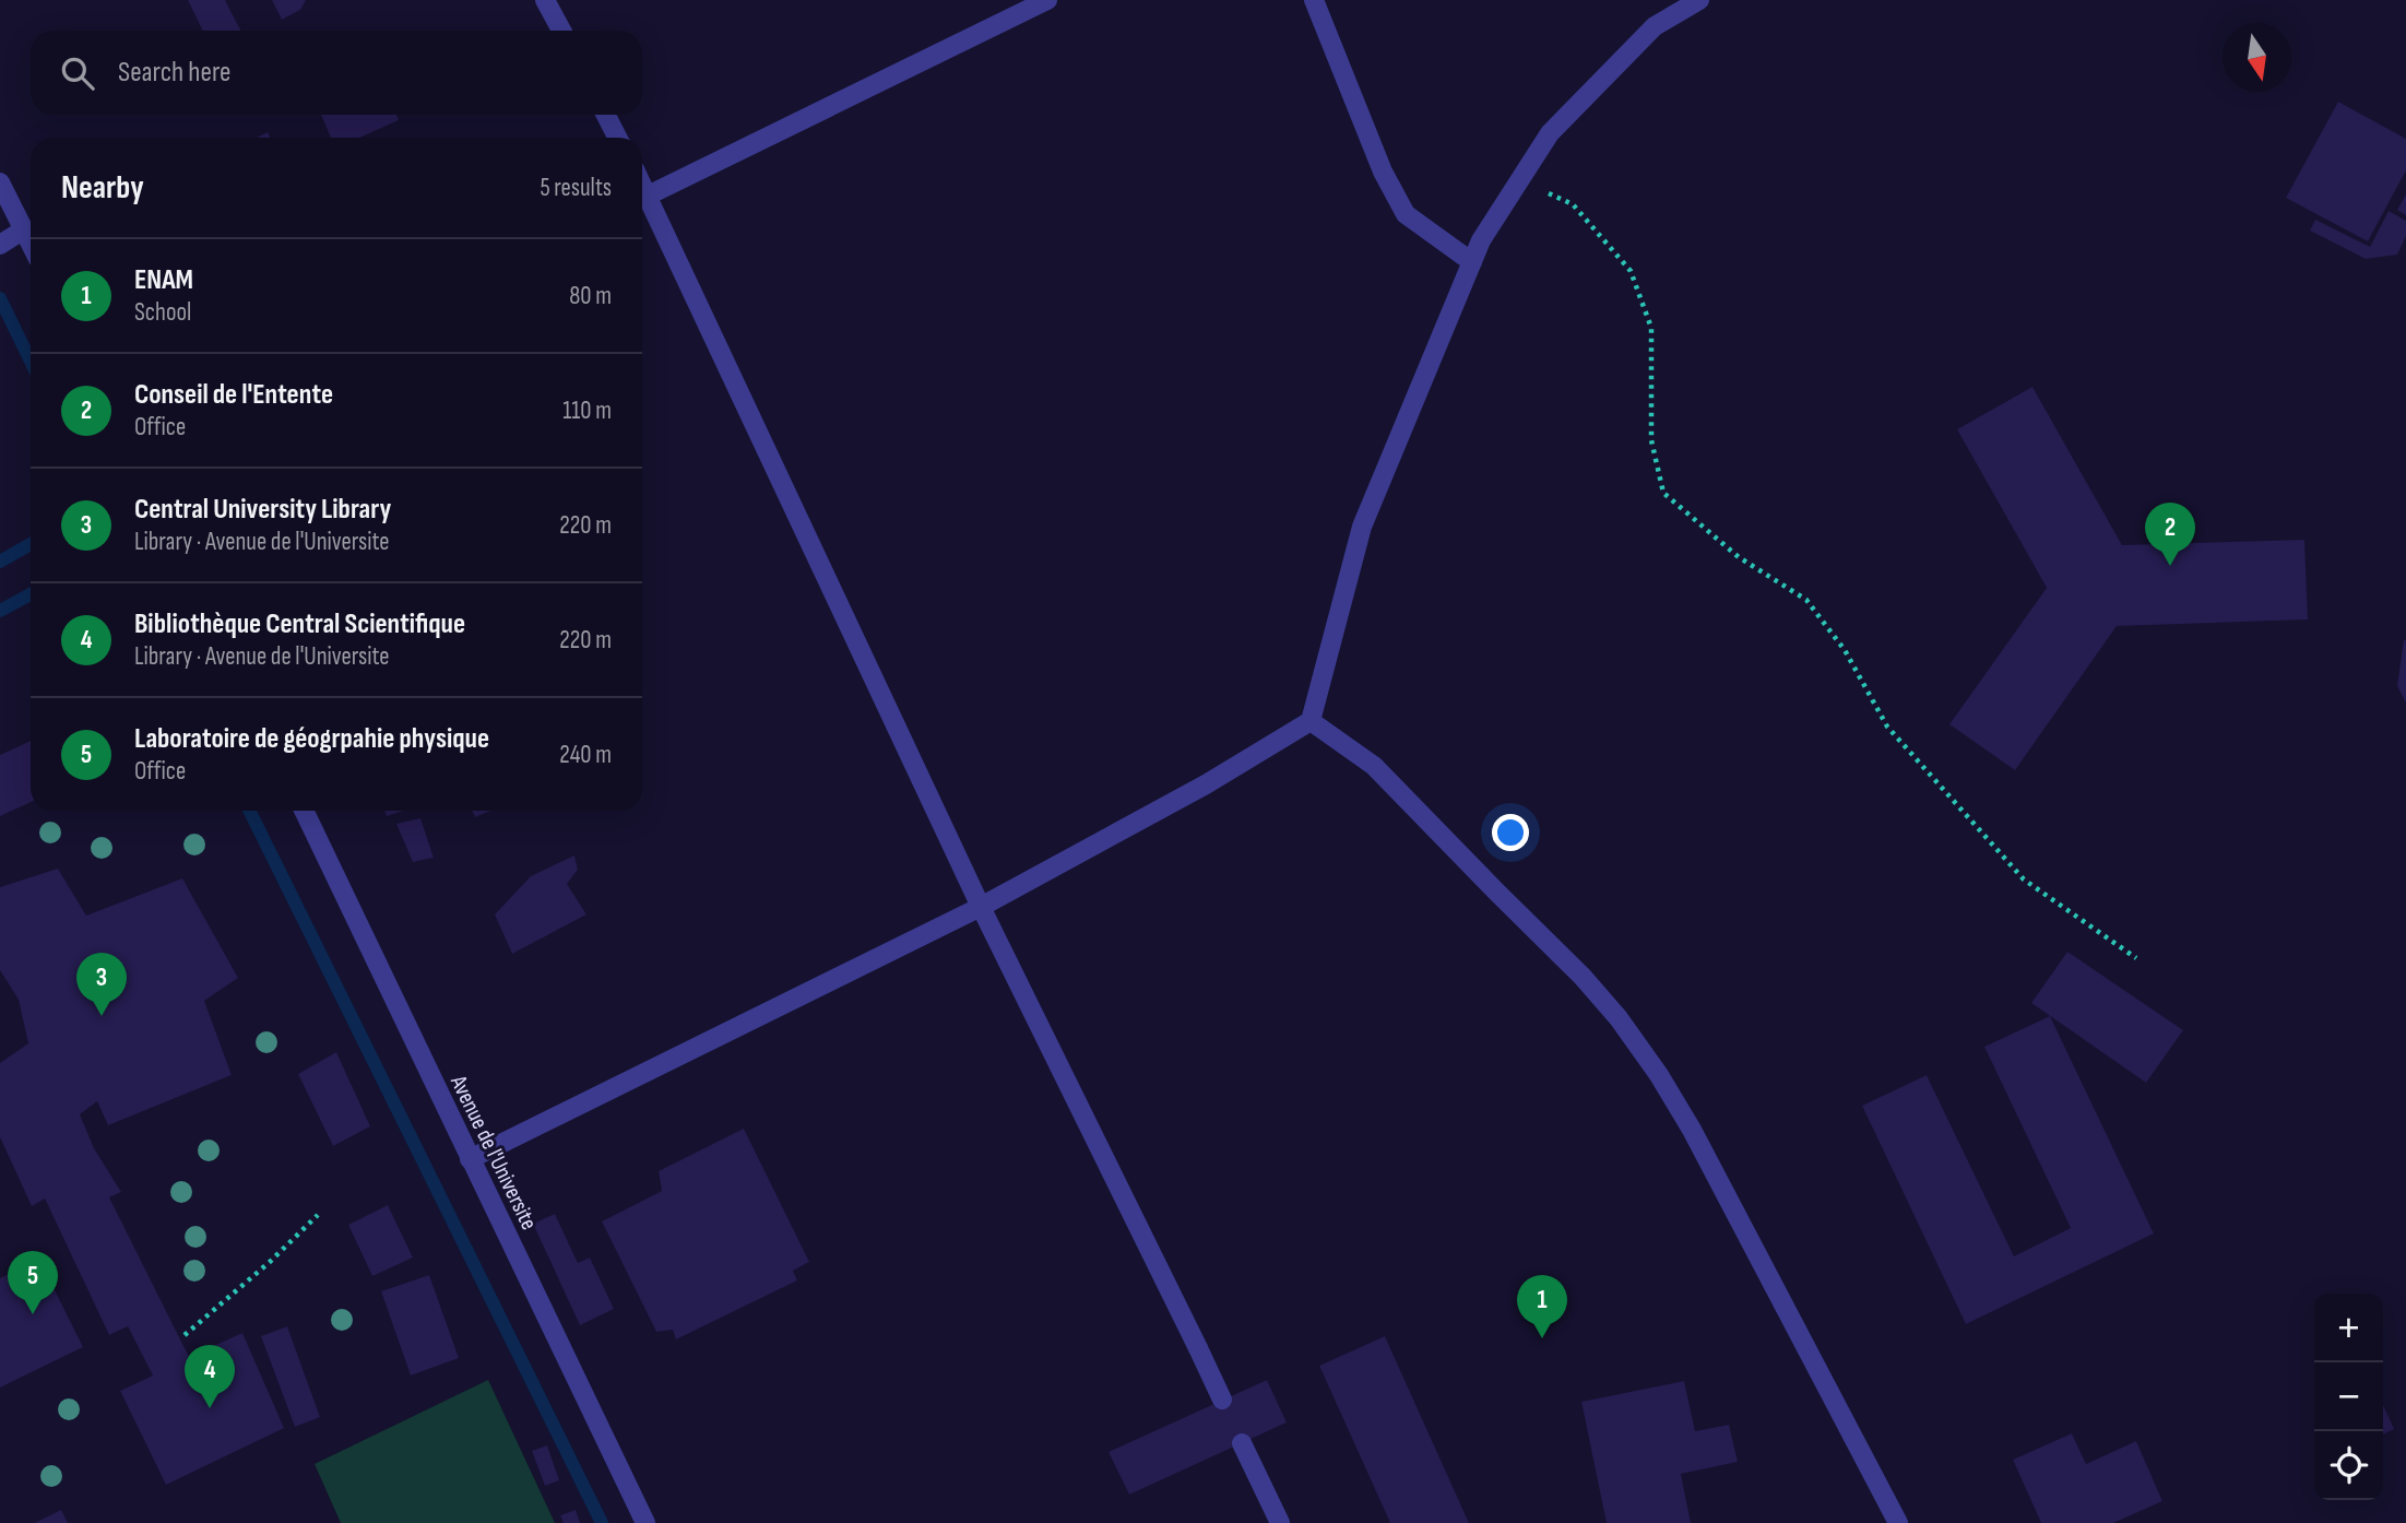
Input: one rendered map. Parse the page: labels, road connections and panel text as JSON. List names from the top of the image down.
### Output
{
  "streets": {
    "street": ["Avenue de l'Universite"]
  },
  "north": "bottom",
  "page": {
    "search": "Search here",
    "heading": ["Nearby", "5 results"],
    "list": [
      {
        "mark": "1",
        "name": "ENAM",
        "note": "School",
        "value": "80 m"
      },
      {
        "mark": "2",
        "name": "Conseil de l'Entente",
        "note": "Office",
        "value": "110 m"
      },
      {
        "mark": "3",
        "name": "Central University Library",
        "note": "Library · Avenue de l'Universite",
        "value": "220 m"
      },
      {
        "mark": "4",
        "name": "Bibliothèque Central Scientifique",
        "note": "Library · Avenue de l'Universite",
        "value": "220 m"
      },
      {
        "mark": "5",
        "name": "Laboratoire de géogrpahie physique",
        "note": "Office",
        "value": "240 m"
      }
    ],
    "pins": [
      "2",
      "3",
      "5",
      "1",
      "4"
    ],
    "map_buttons": ["+", "−"]
  }
}
